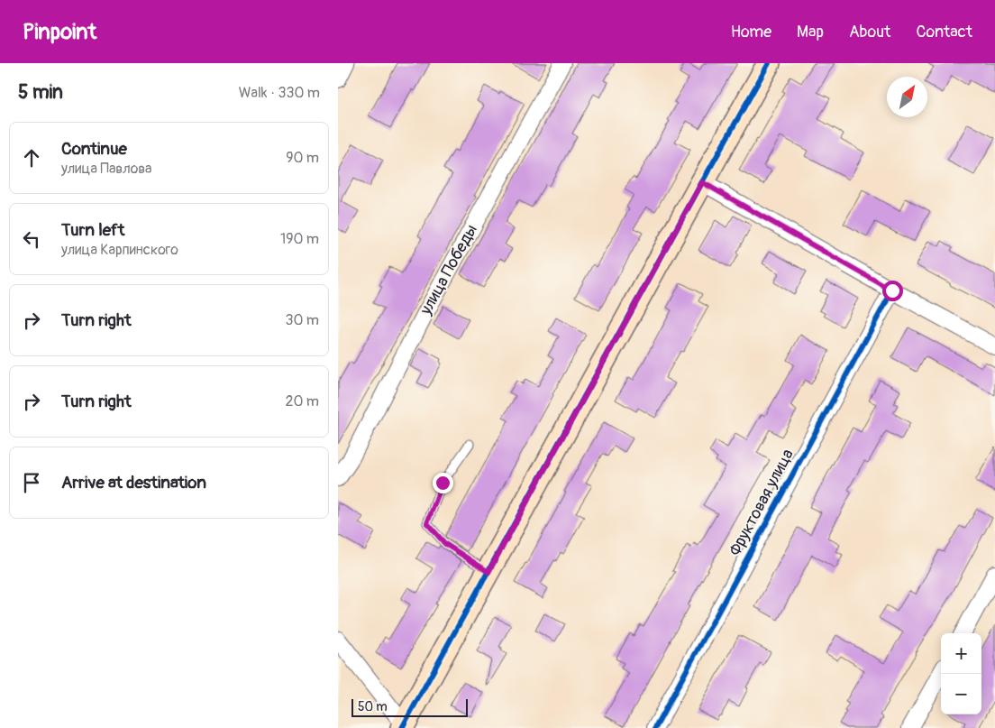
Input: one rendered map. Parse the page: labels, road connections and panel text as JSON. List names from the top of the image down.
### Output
{
  "streets": {
    "street": ["улица Победы", "Фруктовая улица"]
  },
  "scale_bar": "50 m",
  "north": "top right",
  "page": {
    "header": "Pinpoint",
    "nav": [
      "Home",
      "Map",
      "About",
      "Contact"
    ],
    "heading": ["5 min", "Walk · 330 m"],
    "list": [
      ["Continue", "улица Павлова", "90 m"],
      ["Turn left", "улица Карпинского", "190 m"],
      ["Turn right", "30 m"],
      ["Turn right", "20 m"],
      "Arrive at destination"
    ],
    "map_buttons": ["+", "−"],
    "scale": "50 m"
  }
}
